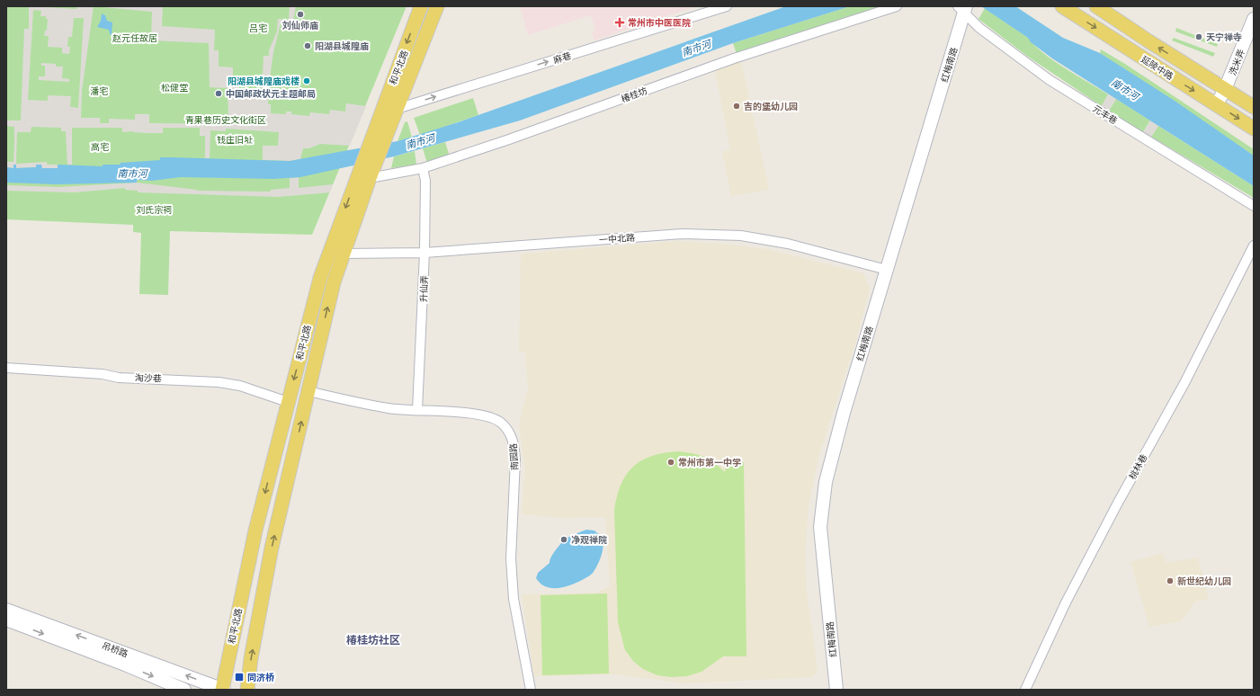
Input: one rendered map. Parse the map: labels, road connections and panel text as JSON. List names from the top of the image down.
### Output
{
  "streets": {
    "main road": ["和平北路", "延陵中路"],
    "street": [
      "麻巷",
      "洗米弄",
      "红梅南路",
      "椿桂坊",
      "元丰巷",
      "一中北路",
      "升仙弄",
      "淘沙巷",
      "南园路",
      "桃林巷",
      "吊桥路"
    ]
  },
  "crossings": [
    ["麻巷", "和平北路"],
    ["洗米弄", "延陵中路"],
    ["红梅南路", "元丰巷"],
    ["红梅南路", "一中北路"],
    ["和平北路", "椿桂坊"],
    ["和平北路", "一中北路"],
    ["和平北路", "淘沙巷"],
    ["和平北路", "南园路"],
    ["和平北路", "吊桥路"],
    ["椿桂坊", "升仙弄"],
    ["一中北路", "升仙弄"],
    ["升仙弄", "南园路"]
  ],
  "one_way": ["麻巷"],
  "districts": ["椿桂坊社区"],
  "water": ["南市河"],
  "parks": [
    "吕宅",
    "赵元任故居",
    "松健堂",
    "潘宅",
    "青果巷历史文化街区",
    "钱庄旧址",
    "高宅",
    "刘氏宗祠"
  ],
  "places": {
    "other": [
      "刘仙师庙",
      "天宁禅寺",
      "阳湖县城隍庙",
      "阳湖县城隍庙戏楼",
      "中国邮政状元主题邮局",
      "吉的堡幼儿园",
      "常州市第一中学",
      "净观禅院",
      "新世纪幼儿园"
    ],
    "health": ["常州市中医医院"],
    "transit": ["同济桥"]
  }
}
